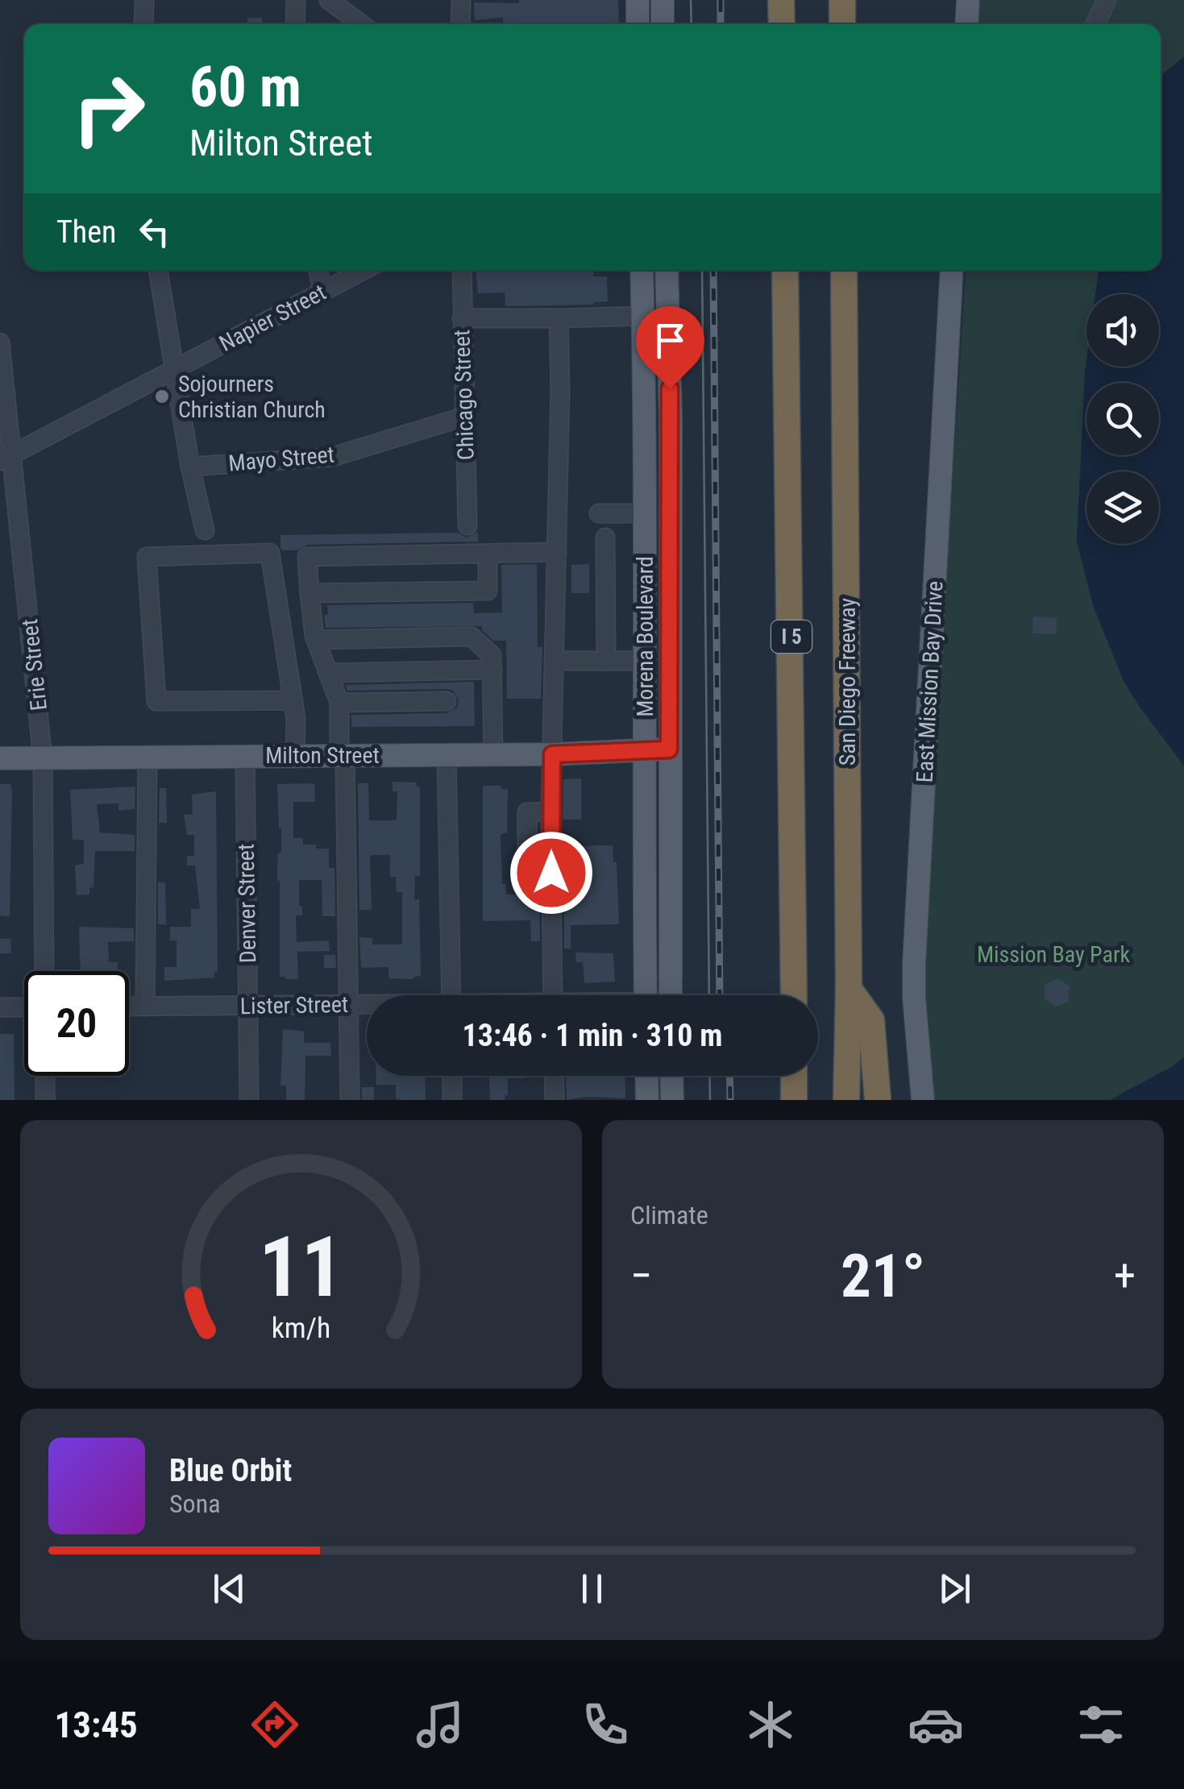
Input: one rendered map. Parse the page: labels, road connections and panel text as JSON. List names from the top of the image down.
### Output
{
  "streets": {
    "highway": ["I 5", "San Diego Freeway"],
    "main road": ["Morena Boulevard", "East Mission Bay Drive", "Milton Street"],
    "street": [
      "Napier Street",
      "Chicago Street",
      "Mayo Street",
      "Erie Street",
      "Denver Street",
      "Lister Street"
    ]
  },
  "crossings": [
    ["Napier Street", "Erie Street"],
    ["Chicago Street", "Mayo Street"],
    ["Morena Boulevard", "Milton Street"],
    ["Erie Street", "Milton Street"],
    ["Milton Street", "Denver Street"],
    ["Denver Street", "Lister Street"]
  ],
  "parks": ["Mission Bay Park"],
  "places": ["Sojourners Christian Church"],
  "page": {
    "turn": ["60 m", "Milton Street"],
    "then": "Then",
    "limit": "20",
    "trip": "13:46 · 1 min · 310 m",
    "tile": "Climate",
    "heat": ["−", "21°", "+"],
    "song": ["Blue Orbit", "Sona"],
    "tabs": "13:45",
    "gauge": ["11", "km/h"]
  }
}
